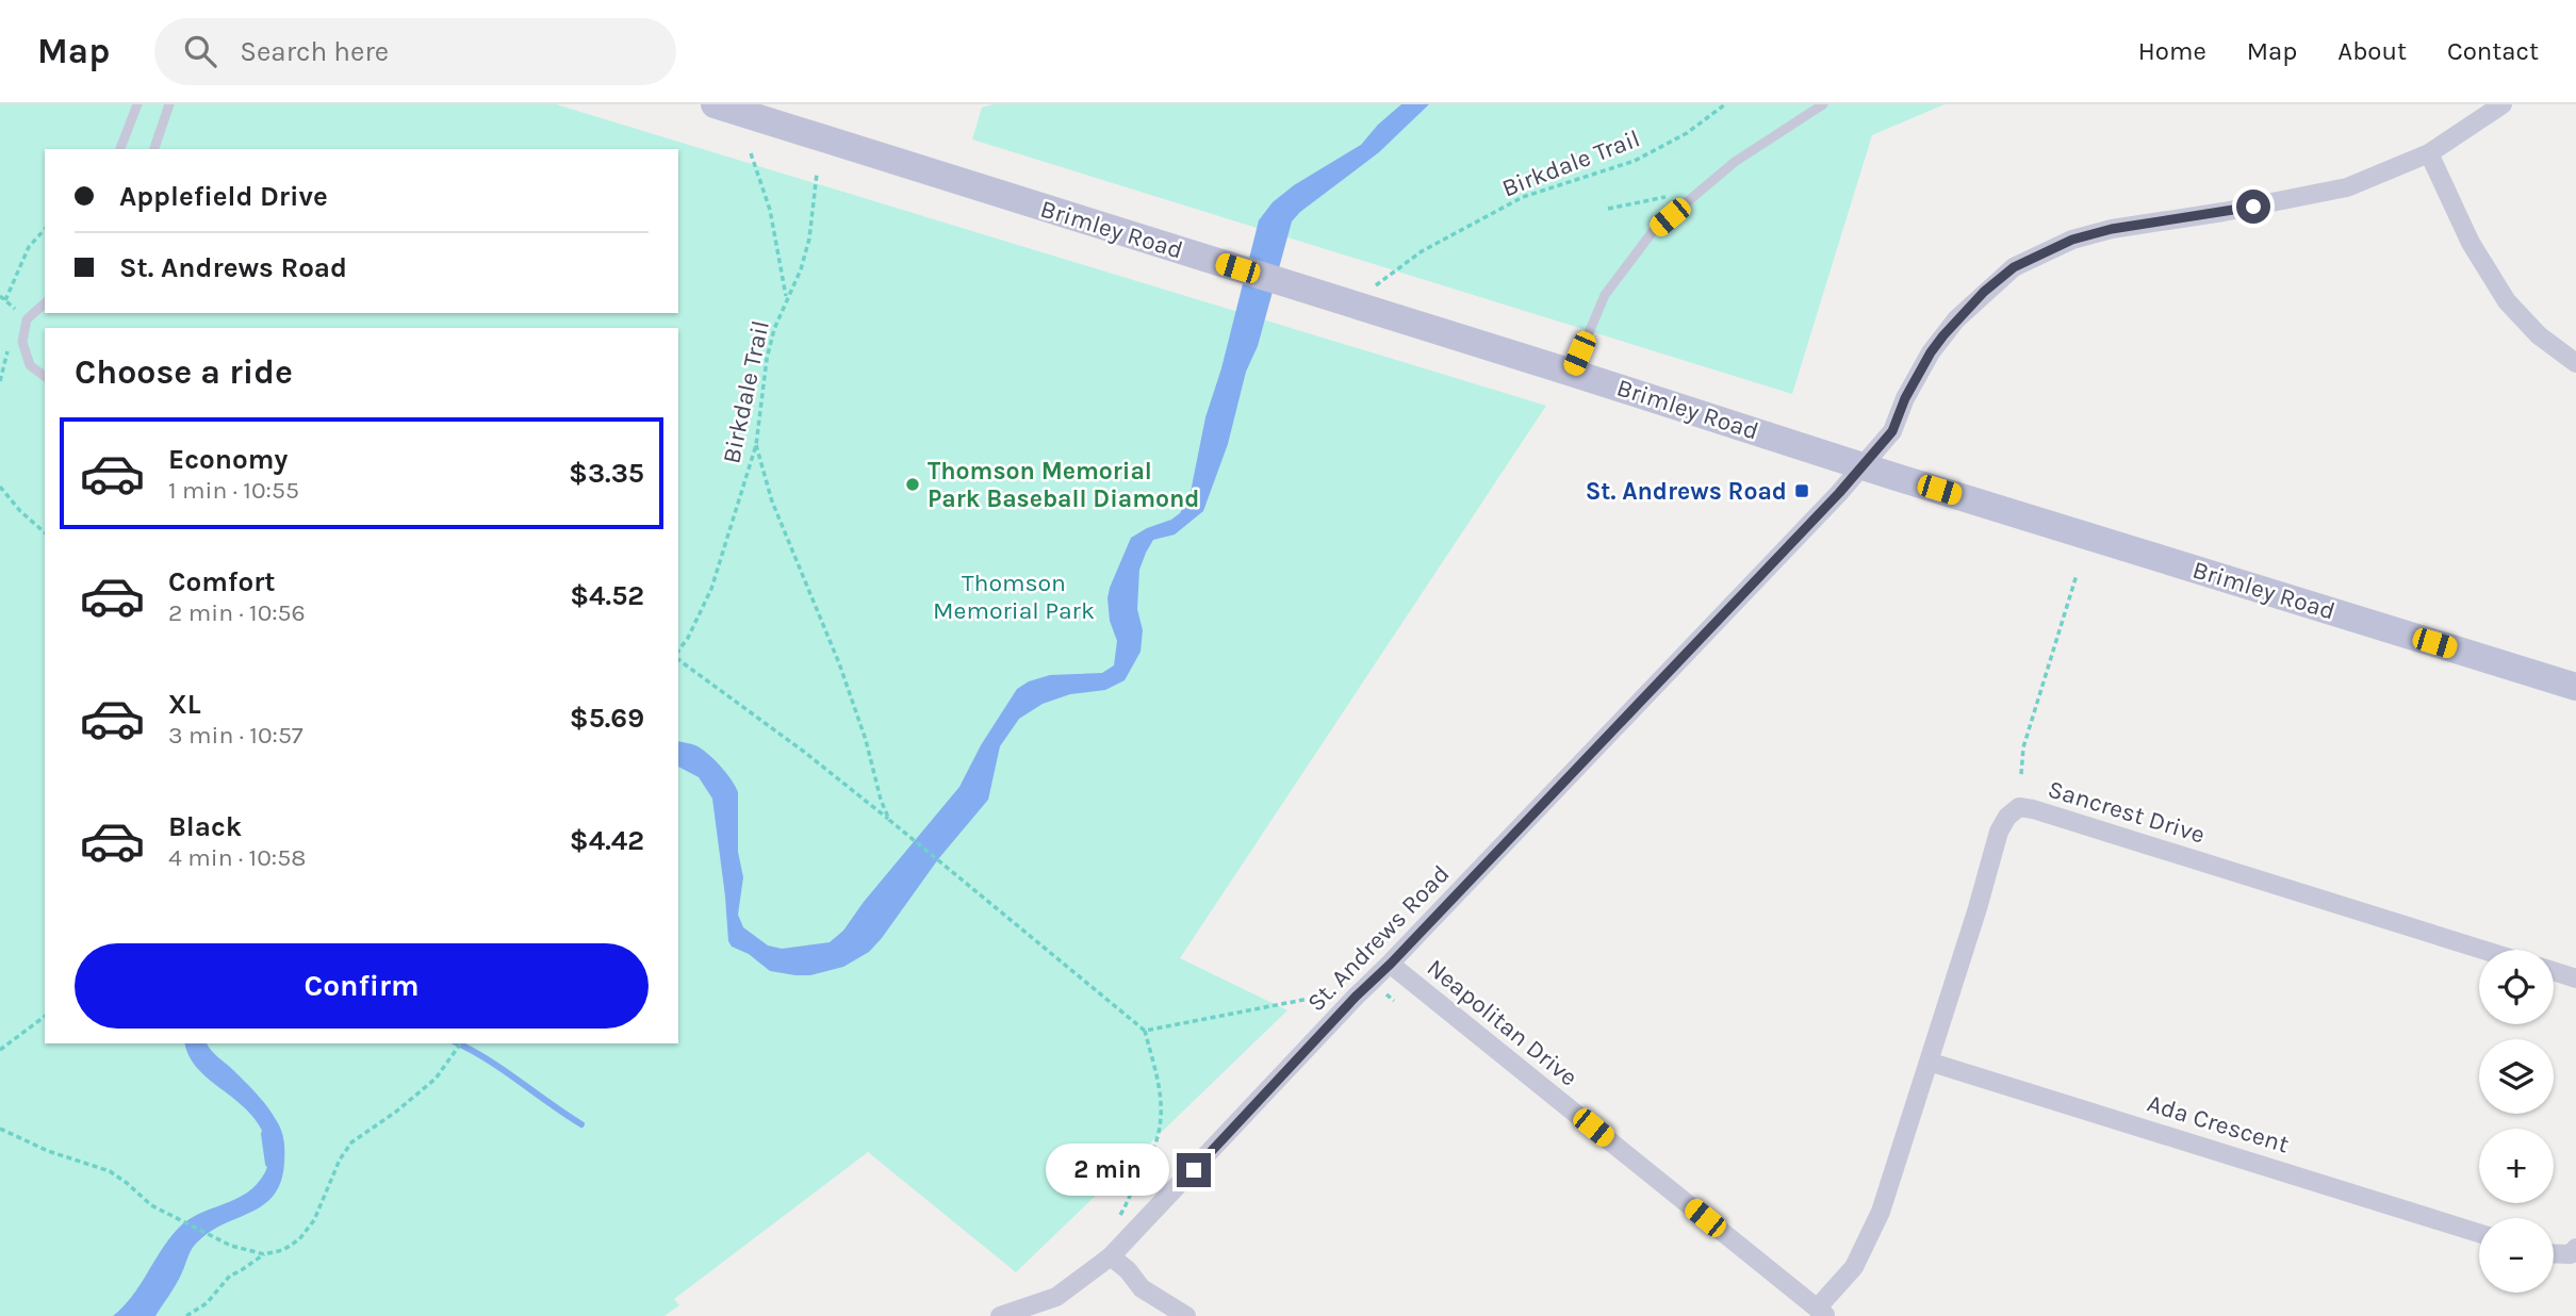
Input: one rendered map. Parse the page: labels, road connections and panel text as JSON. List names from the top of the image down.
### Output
{
  "streets": {
    "main road": ["Brimley Road"],
    "street": [
      "Sancrest Drive",
      "St. Andrews Road",
      "Neapolitan Drive",
      "Ada Crescent"
    ],
    "path": ["Birkdale Trail"]
  },
  "crossings": [
    ["Birkdale Trail", "Brimley Road"],
    ["Brimley Road", "St. Andrews Road"],
    ["Sancrest Drive", "Neapolitan Drive"],
    ["Sancrest Drive", "Ada Crescent"],
    ["St. Andrews Road", "Neapolitan Drive"]
  ],
  "parks": ["Thomson Memorial Park"],
  "places": {
    "other": ["Thomson Memorial Park Baseball Diamond"],
    "transit": ["St. Andrews Road"]
  },
  "page": {
    "header": "Map",
    "search": "Search here",
    "nav": [
      "Home",
      "Map",
      "About",
      "Contact"
    ],
    "banner": ["Applefield Drive", "St. Andrews Road"],
    "heading": "Choose a ride",
    "list": [
      {
        "name": "Economy",
        "note": "1 min · 10:55",
        "value": "$3.35"
      },
      {
        "name": "Comfort",
        "note": "2 min · 10:56",
        "value": "$4.52"
      },
      {
        "name": "XL",
        "note": "3 min · 10:57",
        "value": "$5.69"
      },
      {
        "name": "Black",
        "note": "4 min · 10:58",
        "value": "$4.42"
      }
    ],
    "buttons": "Confirm",
    "map_buttons": ["+", "−"],
    "bubble": "2 min"
  }
}
